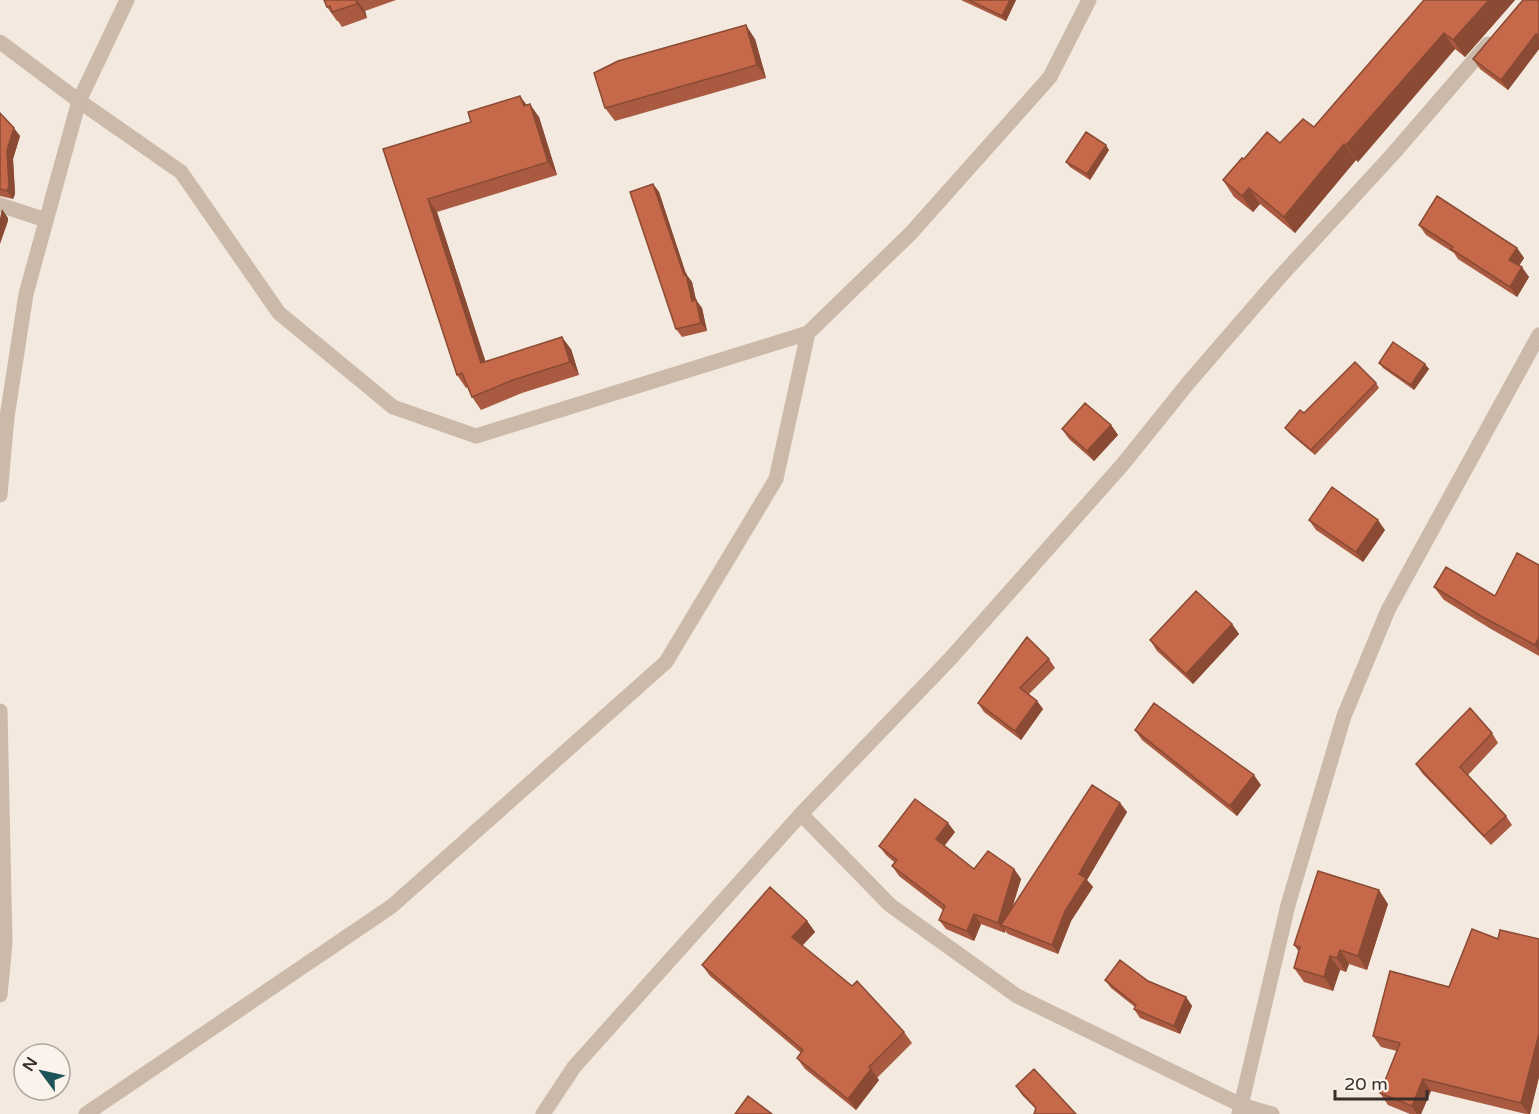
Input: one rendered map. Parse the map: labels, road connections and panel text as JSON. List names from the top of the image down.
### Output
{
  "scale_bar": "20 m",
  "north": "top left"
}
